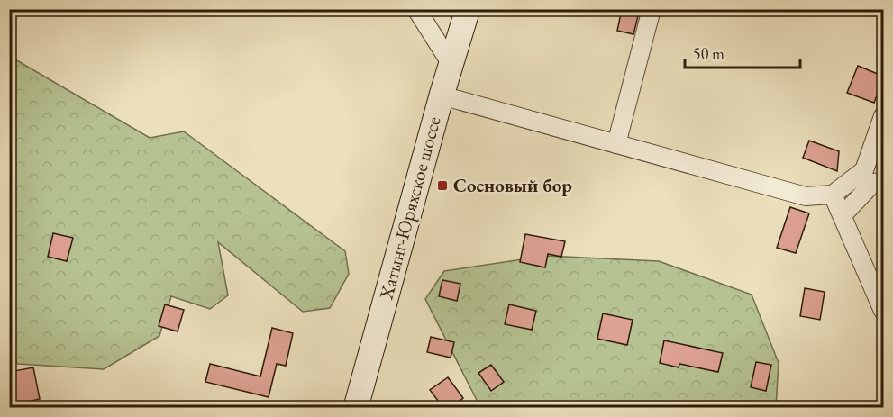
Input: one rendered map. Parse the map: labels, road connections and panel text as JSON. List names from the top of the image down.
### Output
{
  "streets": {
    "main road": ["Хатынг-Юряхское шоссе"]
  },
  "places": {
    "transit": ["Сосновый бор"]
  },
  "scale_bar": "50 m"
}
